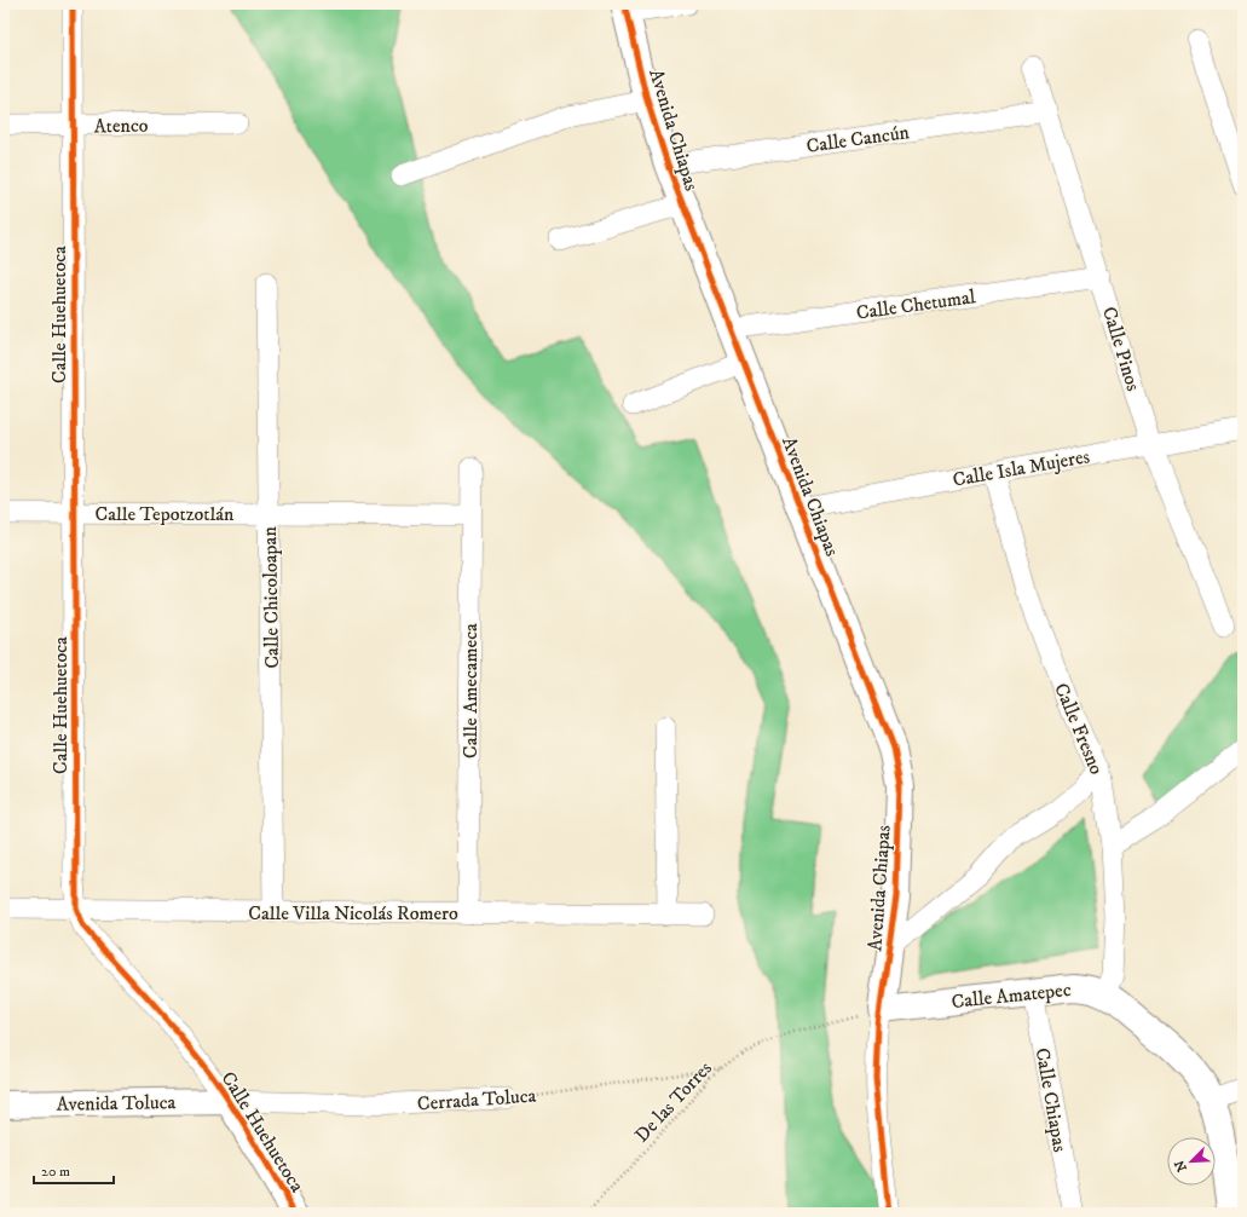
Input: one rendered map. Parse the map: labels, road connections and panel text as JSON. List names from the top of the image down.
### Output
{
  "streets": {
    "street": [
      "Atenco",
      "Avenida Chiapas",
      "Calle Cancún",
      "Calle Chetumal",
      "Calle Huehuetoca",
      "Calle Pinos",
      "Calle Isla Mujeres",
      "Calle Tepotzotlán",
      "Calle Chicoloapan",
      "Calle Amecameca",
      "Calle Fresno",
      "Calle Villa Nicolás Romero",
      "Calle Amatepec",
      "Cerrada Toluca",
      "Calle Chiapas",
      "Avenida Toluca"
    ],
    "path": ["De las Torres"]
  },
  "crossings": [
    ["Atenco", "Calle Huehuetoca"],
    ["Avenida Chiapas", "Calle Cancún"],
    ["Avenida Chiapas", "Calle Chetumal"],
    ["Avenida Chiapas", "Calle Isla Mujeres"],
    ["Avenida Chiapas", "Calle Amatepec"],
    ["Avenida Chiapas", "De las Torres"],
    ["Calle Cancún", "Calle Pinos"],
    ["Calle Chetumal", "Calle Pinos"],
    ["Calle Huehuetoca", "Calle Tepotzotlán"],
    ["Calle Huehuetoca", "Calle Villa Nicolás Romero"],
    ["Calle Huehuetoca", "Cerrada Toluca"],
    ["Calle Huehuetoca", "Avenida Toluca"],
    ["Calle Pinos", "Calle Isla Mujeres"],
    ["Calle Isla Mujeres", "Calle Fresno"],
    ["Calle Tepotzotlán", "Calle Chicoloapan"],
    ["Calle Tepotzotlán", "Calle Amecameca"],
    ["Calle Chicoloapan", "Calle Villa Nicolás Romero"],
    ["Calle Amecameca", "Calle Villa Nicolás Romero"],
    ["Calle Fresno", "Calle Amatepec"],
    ["Calle Amatepec", "Calle Chiapas"],
    ["Calle Amatepec", "De las Torres"],
    ["Cerrada Toluca", "De las Torres"],
    ["Cerrada Toluca", "Avenida Toluca"]
  ],
  "scale_bar": "20 m",
  "north": "bottom left"
}
